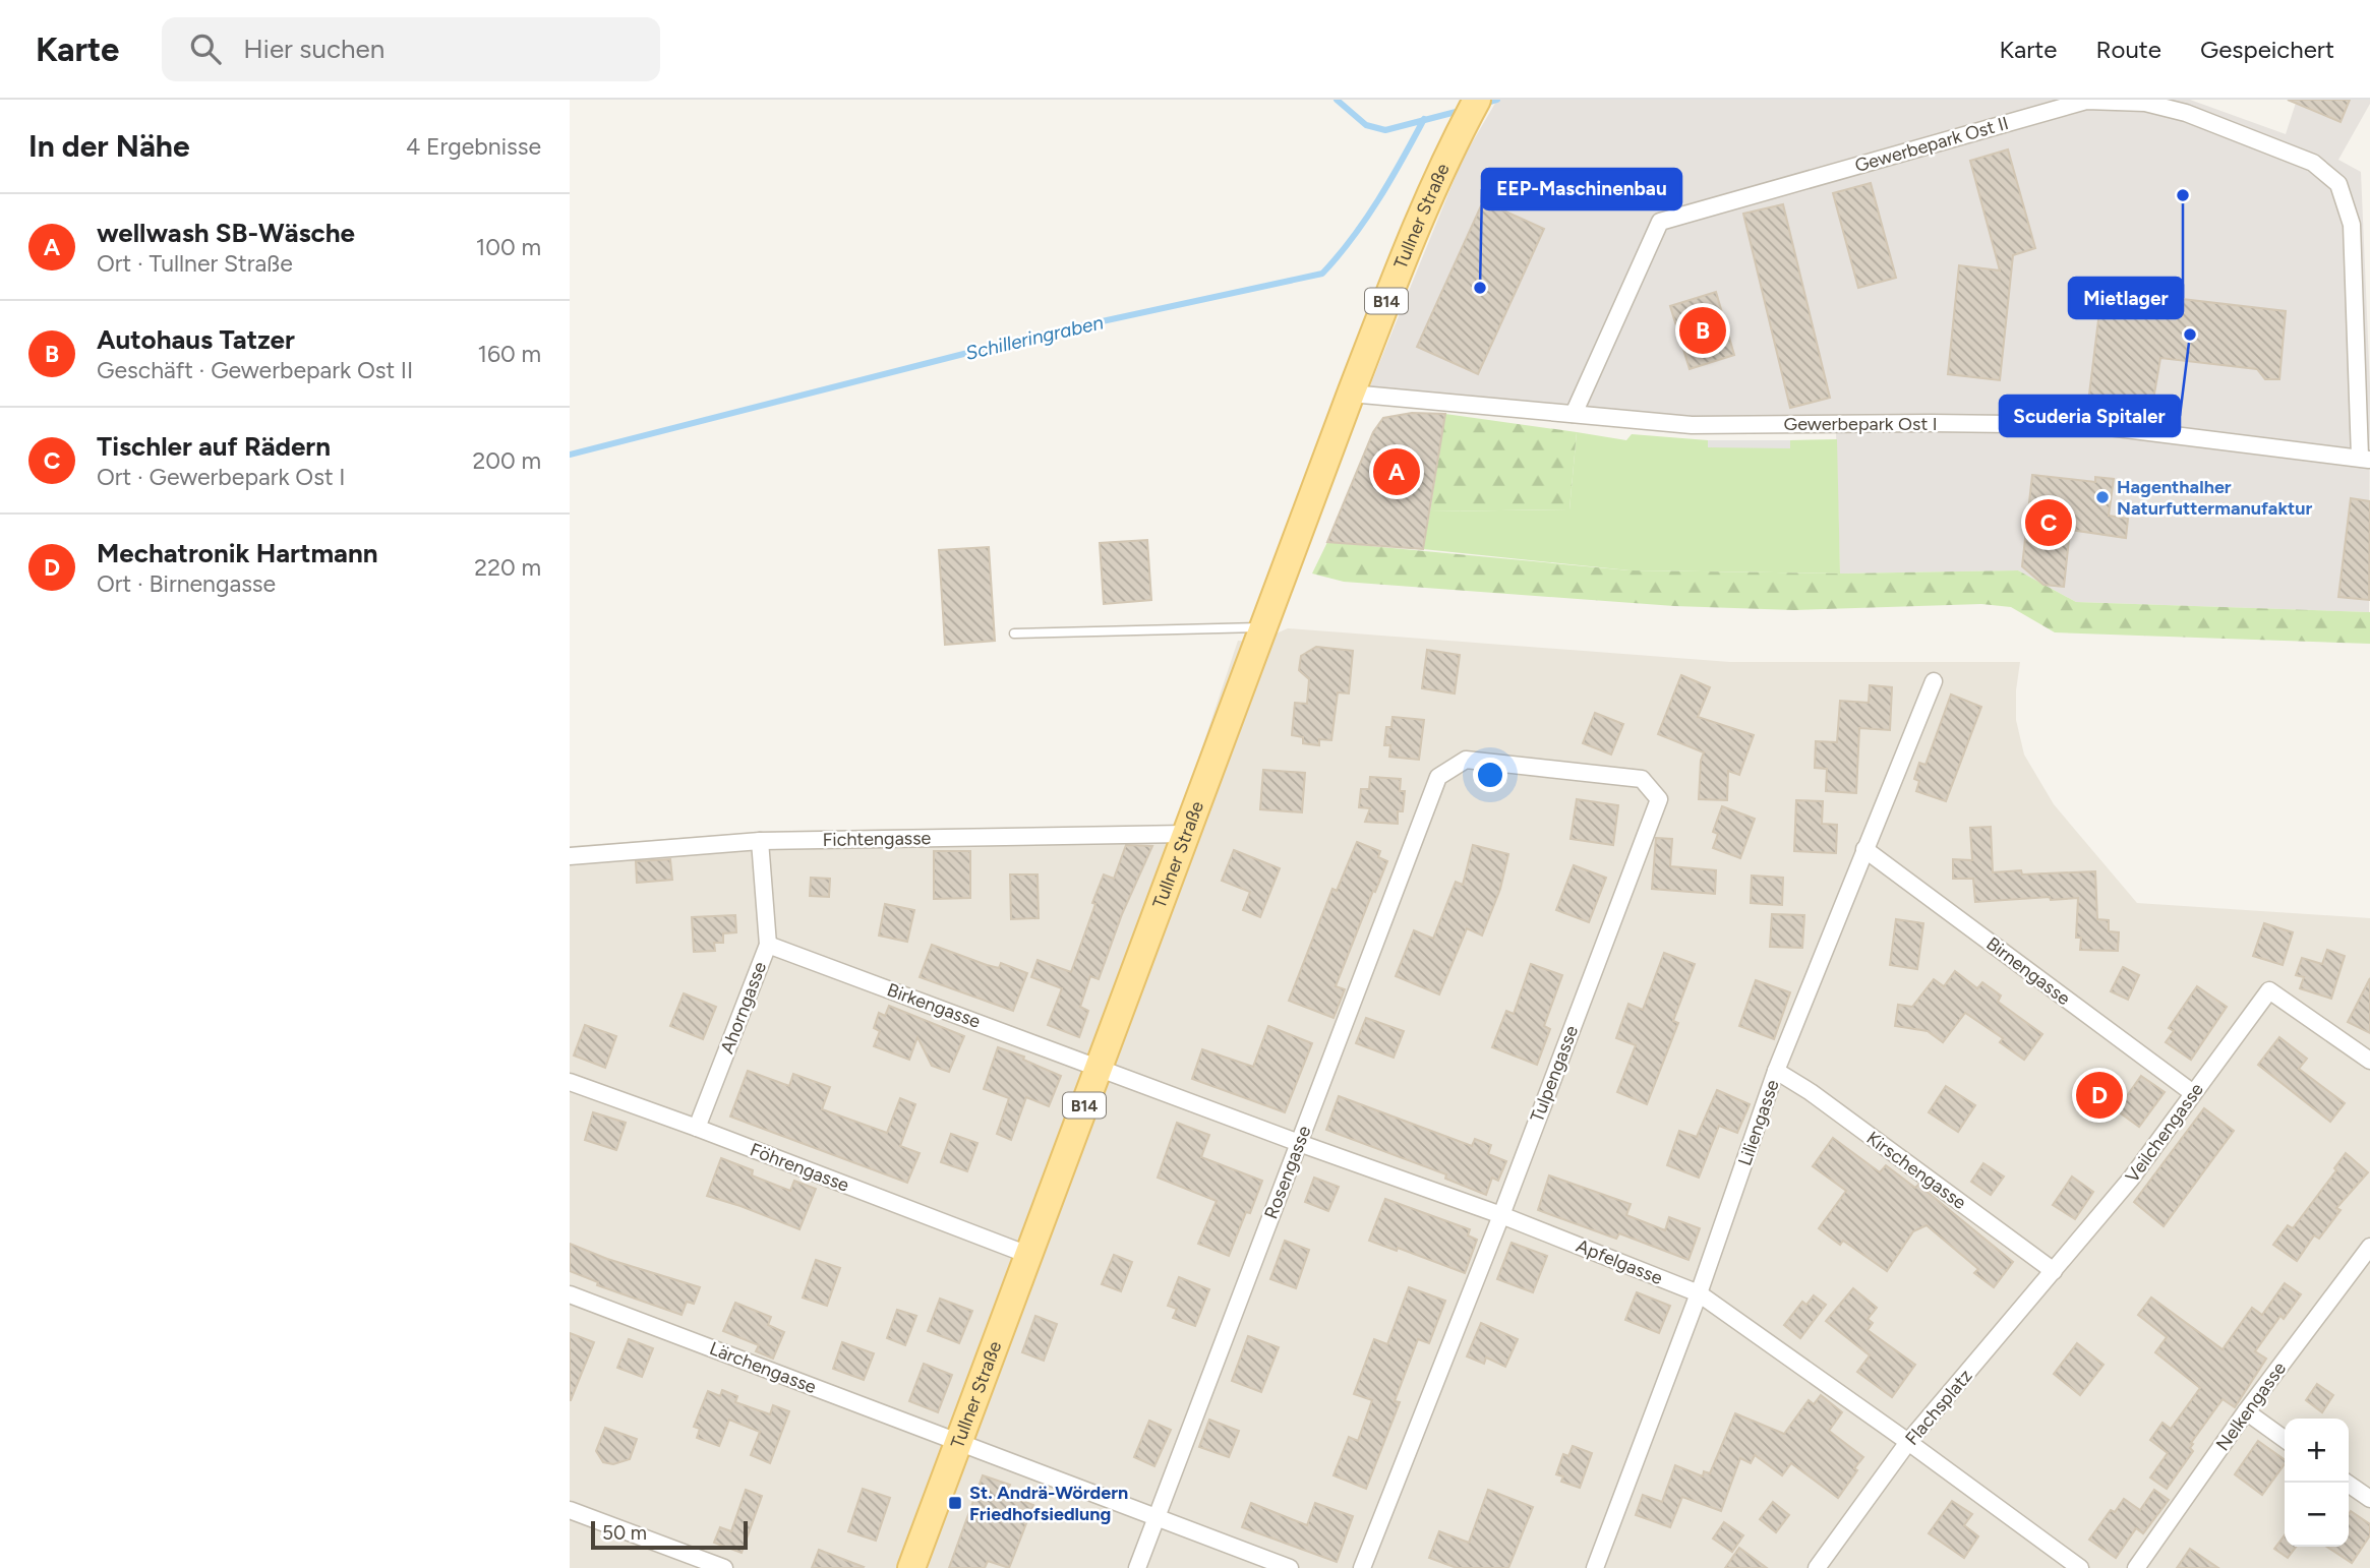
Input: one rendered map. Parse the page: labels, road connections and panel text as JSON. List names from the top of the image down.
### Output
{
  "streets": {
    "main road": ["Tullner Straße", "B14"],
    "street": [
      "Gewerbepark Ost II",
      "Gewerbepark Ost I",
      "Fichtengasse",
      "Birnengasse",
      "Birkengasse",
      "Ahorngasse",
      "Tulpengasse",
      "Liliengasse",
      "Veilchengasse",
      "Föhrengasse",
      "Kirschengasse",
      "Rosengasse",
      "Apfelgasse",
      "Lärchengasse",
      "Nelkengasse",
      "Flachsplatz"
    ]
  },
  "crossings": [
    ["Gewerbepark Ost II", "Gewerbepark Ost I"],
    ["Tullner Straße", "Gewerbepark Ost I"],
    ["Tullner Straße", "Fichtengasse"],
    ["Tullner Straße", "Birkengasse"],
    ["Tullner Straße", "Föhrengasse"],
    ["Tullner Straße", "Apfelgasse"],
    ["Tullner Straße", "Lärchengasse"],
    ["Fichtengasse", "Ahorngasse"],
    ["Birnengasse", "Liliengasse"],
    ["Birnengasse", "Veilchengasse"],
    ["Birkengasse", "Ahorngasse"],
    ["Birkengasse", "Apfelgasse"],
    ["Ahorngasse", "Föhrengasse"],
    ["Tulpengasse", "Rosengasse"],
    ["Tulpengasse", "Apfelgasse"],
    ["Liliengasse", "Kirschengasse"],
    ["Liliengasse", "Apfelgasse"],
    ["Veilchengasse", "Kirschengasse"],
    ["Veilchengasse", "Flachsplatz"],
    ["Kirschengasse", "Flachsplatz"],
    ["Rosengasse", "Apfelgasse"],
    ["Rosengasse", "Lärchengasse"],
    ["Apfelgasse", "Flachsplatz"]
  ],
  "water": ["Schilleringraben"],
  "places": {
    "other": [
      "Mietlager",
      "EEP-Maschinenbau",
      "Scuderia Spitaler",
      "Hagenthalher Naturfuttermanufaktur"
    ],
    "transit": ["St. Andrä-Wördern Friedhofsiedlung"]
  },
  "scale_bar": "50 m",
  "page": {
    "header": "Karte",
    "search": "Hier suchen",
    "nav": ["Karte", "Route", "Gespeichert"],
    "heading": ["In der Nähe", "4 Ergebnisse"],
    "list": [
      {
        "mark": "A",
        "name": "wellwash SB-Wäsche",
        "note": "Ort · Tullner Straße",
        "value": "100 m"
      },
      {
        "mark": "B",
        "name": "Autohaus Tatzer",
        "note": "Geschäft · Gewerbepark Ost II",
        "value": "160 m"
      },
      {
        "mark": "C",
        "name": "Tischler auf Rädern",
        "note": "Ort · Gewerbepark Ost I",
        "value": "200 m"
      },
      {
        "mark": "D",
        "name": "Mechatronik Hartmann",
        "note": "Ort · Birnengasse",
        "value": "220 m"
      }
    ],
    "pins": [
      "B",
      "A",
      "C",
      "D"
    ],
    "map_buttons": ["+", "−"],
    "scale": "50 m"
  }
}
